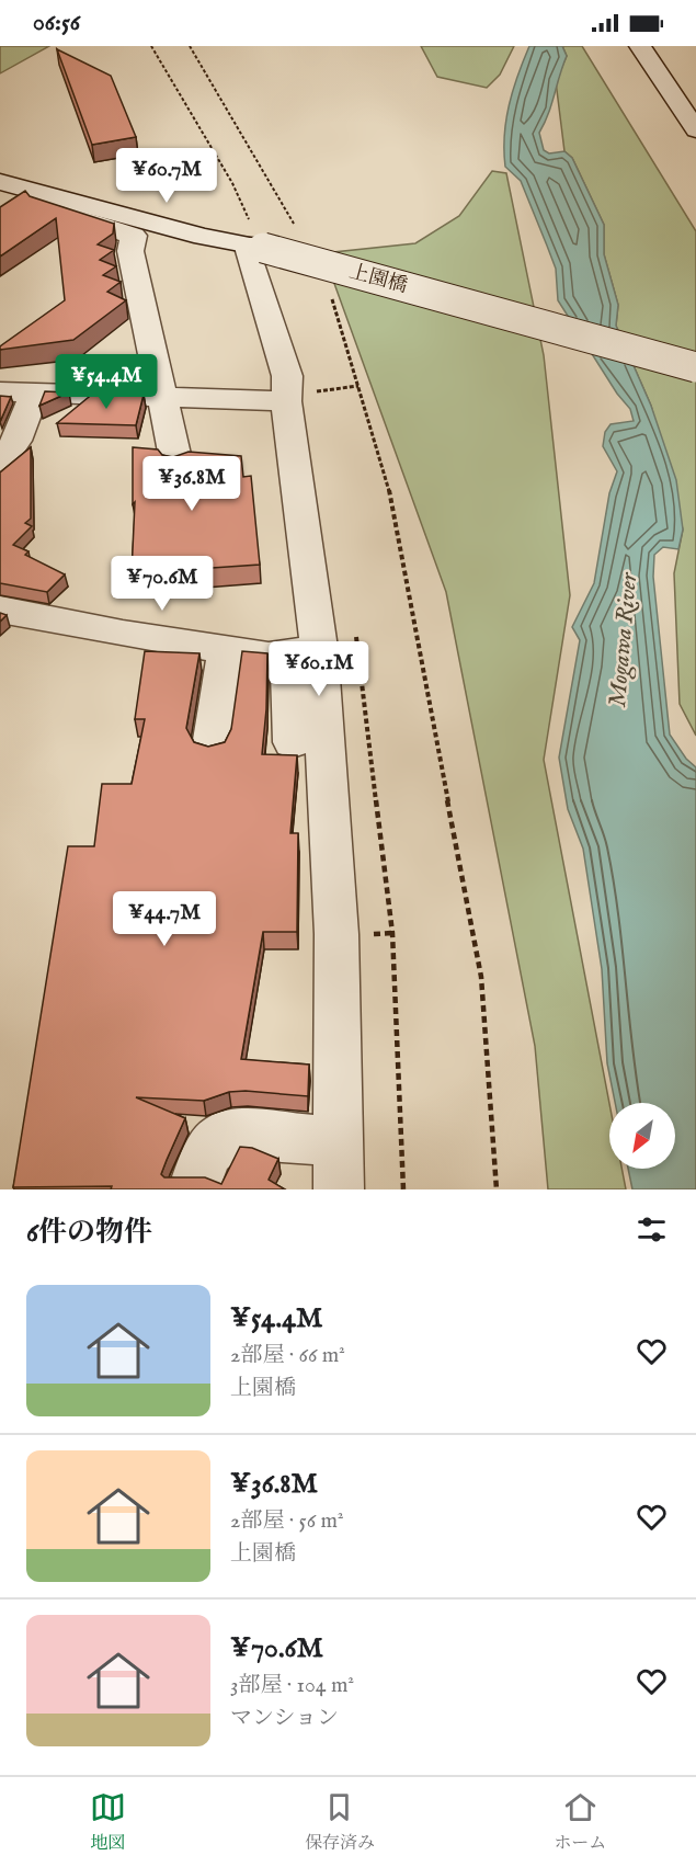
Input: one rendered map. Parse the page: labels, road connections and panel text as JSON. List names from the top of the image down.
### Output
{
  "streets": {
    "street": ["上園橋"]
  },
  "water": ["Mogawa River"],
  "north": "bottom left",
  "page": {
    "status": "06:56",
    "price": [
      "¥60.7M",
      "¥54.4M",
      "¥36.8M",
      "¥70.6M",
      "¥60.1M",
      "¥44.7M"
    ],
    "heading": "6件の物件",
    "list": [
      {
        "name": "¥54.4M",
        "note": "2部屋 · 66 m² · 上園橋"
      },
      {
        "name": "¥36.8M",
        "note": "2部屋 · 56 m² · 上園橋"
      },
      {
        "name": "¥70.6M",
        "note": "3部屋 · 104 m² · マンション"
      }
    ],
    "tabs": ["地図", "保存済み", "ホーム"]
  }
}
